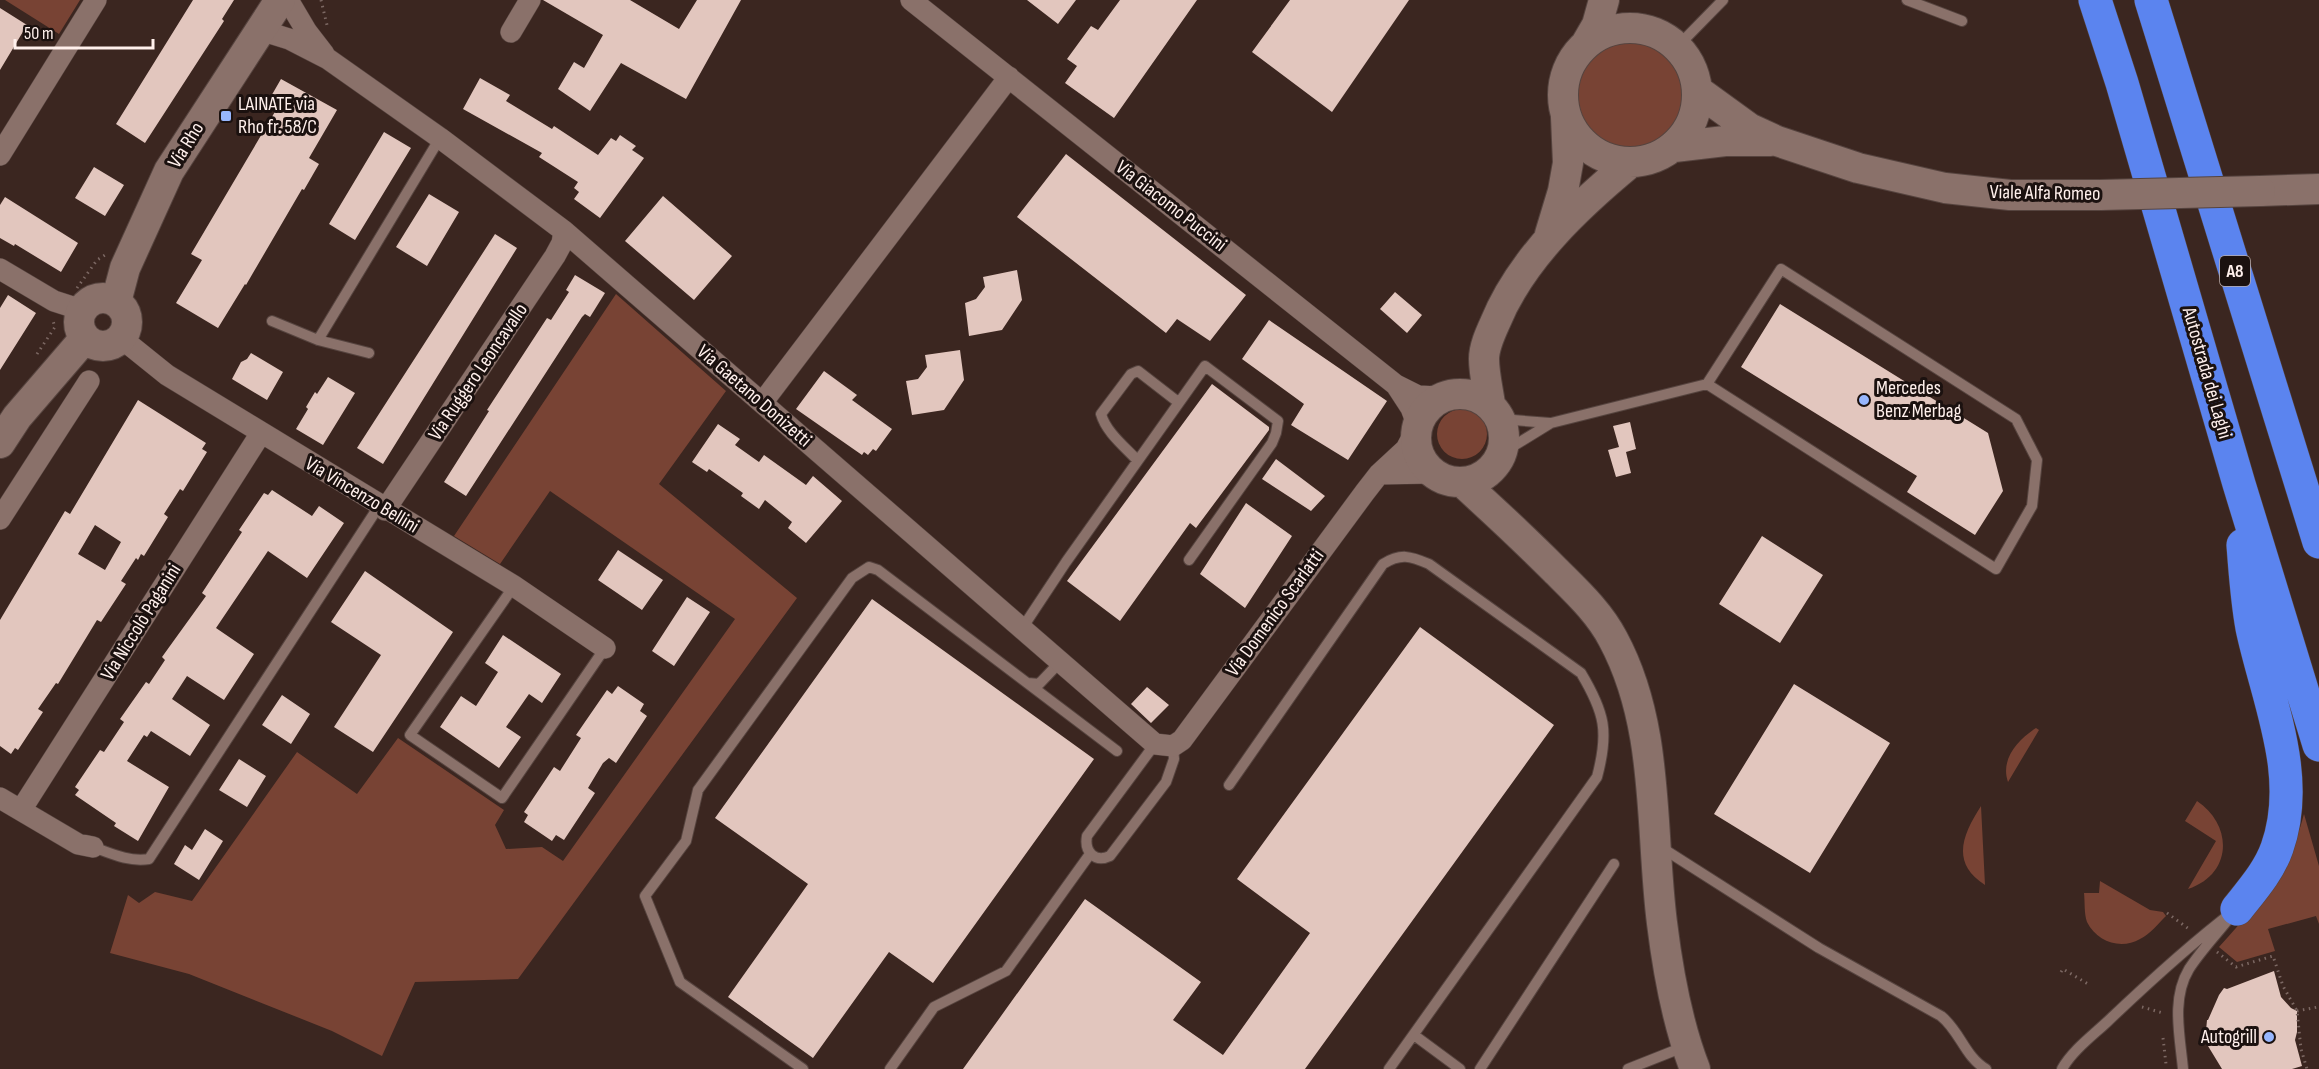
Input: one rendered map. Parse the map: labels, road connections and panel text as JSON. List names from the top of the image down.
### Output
{
  "streets": {
    "highway": ["A8", "Autostrada dei Laghi"],
    "main road": ["Via Rho", "Viale Alfa Romeo"],
    "street": [
      "Via Giacomo Puccini",
      "Via Ruggero Leoncavallo",
      "Via Gaetano Donizetti",
      "Via Vincenzo Bellini",
      "Via Domenico Scarlatti",
      "Via Niccolò Paganini"
    ]
  },
  "crossings": [
    ["Via Rho", "Via Gaetano Donizetti"],
    ["Via Rho", "Via Vincenzo Bellini"],
    ["Via Giacomo Puccini", "Via Domenico Scarlatti"],
    ["Via Ruggero Leoncavallo", "Via Gaetano Donizetti"],
    ["Via Ruggero Leoncavallo", "Via Vincenzo Bellini"],
    ["Via Gaetano Donizetti", "Via Domenico Scarlatti"],
    ["Via Vincenzo Bellini", "Via Niccolò Paganini"]
  ],
  "places": {
    "transit": ["LAINATE via Rho fr. 58/C"],
    "other": ["Mercedes Benz Merbag", "Autogrill"]
  },
  "scale_bar": "50 m"
}
